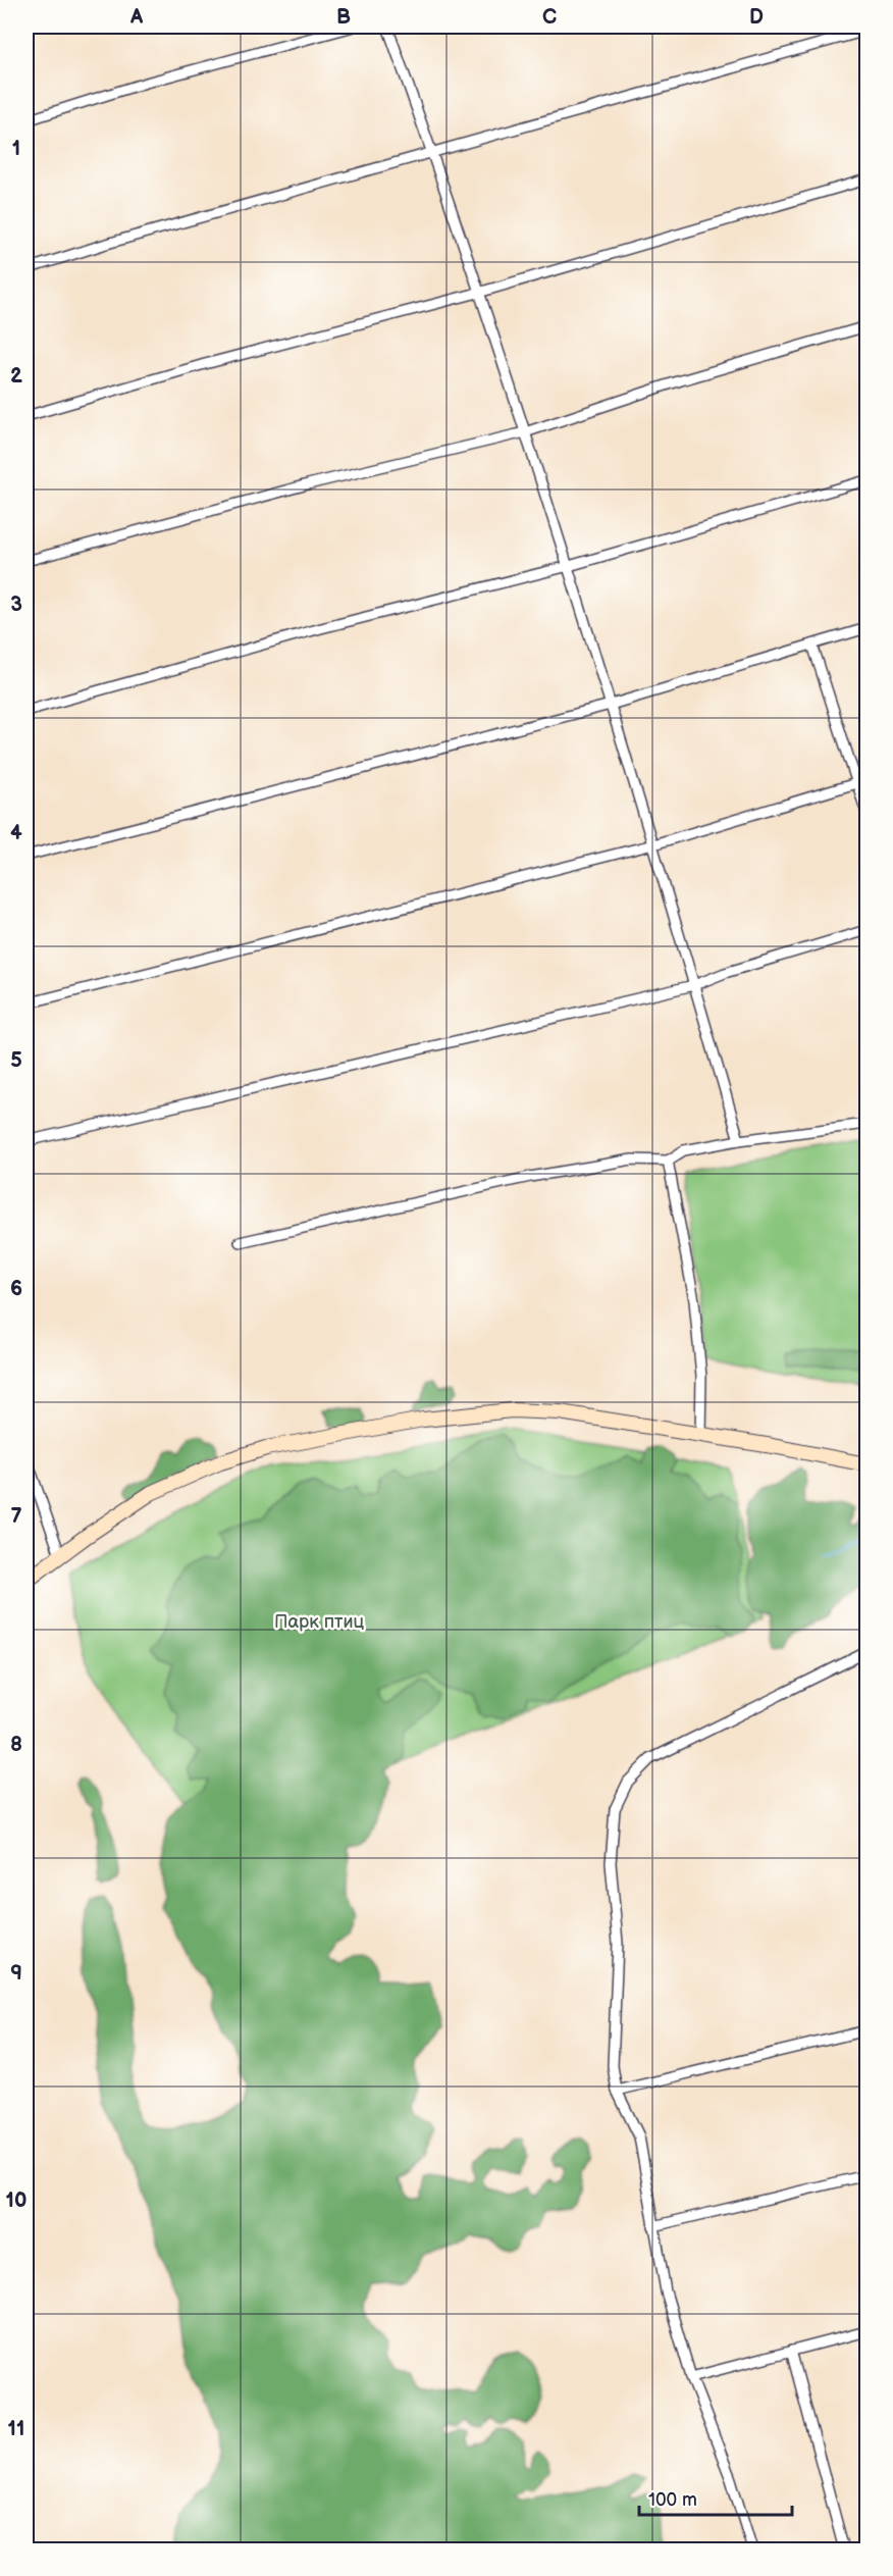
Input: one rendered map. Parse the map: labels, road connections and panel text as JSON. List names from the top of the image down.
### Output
{
  "parks": ["Парк птиц"],
  "scale_bar": "100 m",
  "grid": {
    "columns": [
      "A",
      "B",
      "C",
      "D"
    ],
    "rows": [
      "1",
      "2",
      "3",
      "4",
      "5",
      "6",
      "7",
      "8",
      "9",
      "10",
      "11"
    ]
  }
}
